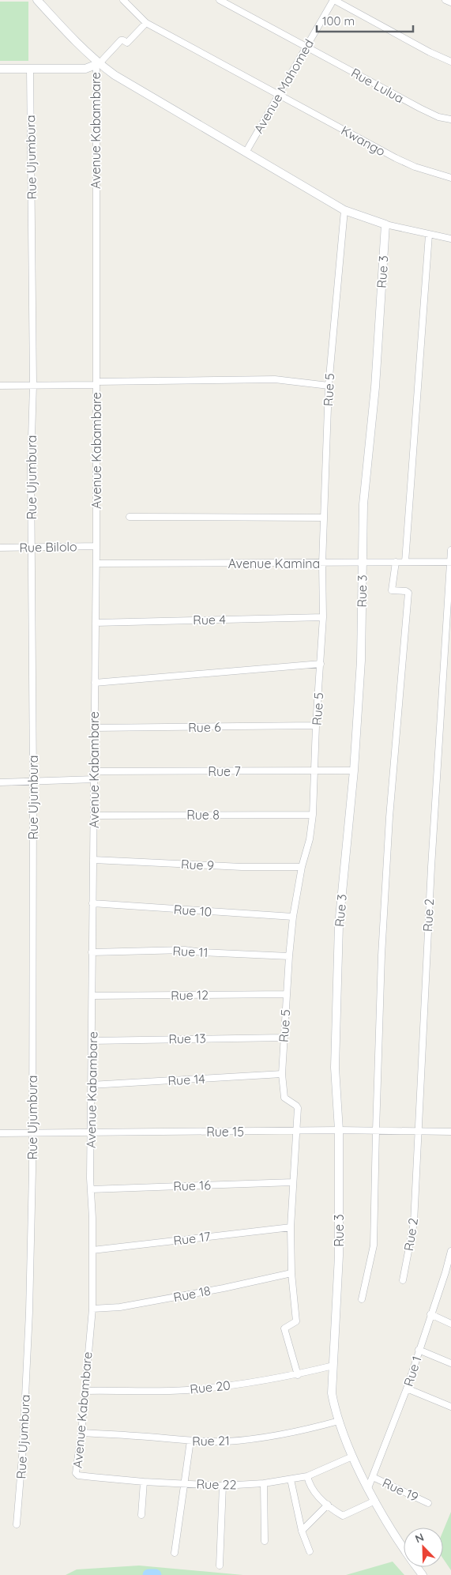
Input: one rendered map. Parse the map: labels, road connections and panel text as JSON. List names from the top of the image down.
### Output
{
  "streets": {
    "street": [
      "Rue Lulua",
      "Avenue Mahomed",
      "Avenue Kabambare",
      "Kwango",
      "Rue Ujumbura",
      "Rue 3",
      "Rue 5",
      "Rue Bilolo",
      "Avenue Kamina",
      "Rue 4",
      "Rue 6",
      "Rue 7",
      "Rue 8",
      "Rue 9",
      "Rue 10",
      "Rue 2",
      "Rue 11",
      "Rue 12",
      "Rue 13",
      "Rue 14",
      "Rue 15",
      "Rue 16",
      "Rue 17",
      "Rue 18",
      "Rue 1",
      "Rue 20",
      "Rue 21",
      "Rue 22",
      "Rue 19"
    ]
  },
  "crossings": [
    ["Rue Lulua", "Avenue Mahomed"],
    ["Avenue Mahomed", "Kwango"],
    ["Avenue Kabambare", "Rue Bilolo"],
    ["Avenue Kabambare", "Avenue Kamina"],
    ["Avenue Kabambare", "Rue 4"],
    ["Avenue Kabambare", "Rue 6"],
    ["Avenue Kabambare", "Rue 7"],
    ["Avenue Kabambare", "Rue 8"],
    ["Avenue Kabambare", "Rue 9"],
    ["Avenue Kabambare", "Rue 10"],
    ["Avenue Kabambare", "Rue 11"],
    ["Avenue Kabambare", "Rue 12"],
    ["Avenue Kabambare", "Rue 13"],
    ["Avenue Kabambare", "Rue 14"],
    ["Avenue Kabambare", "Rue 15"],
    ["Avenue Kabambare", "Rue 16"],
    ["Avenue Kabambare", "Rue 17"],
    ["Avenue Kabambare", "Rue 18"],
    ["Avenue Kabambare", "Rue 20"],
    ["Avenue Kabambare", "Rue 21"],
    ["Avenue Kabambare", "Rue 22"],
    ["Rue Ujumbura", "Rue Bilolo"],
    ["Rue Ujumbura", "Rue 15"],
    ["Rue 3", "Avenue Kamina"],
    ["Rue 3", "Rue 7"],
    ["Rue 3", "Rue 15"],
    ["Rue 3", "Rue 1"],
    ["Rue 3", "Rue 20"],
    ["Rue 3", "Rue 21"],
    ["Rue 3", "Rue 22"],
    ["Rue 5", "Avenue Kamina"],
    ["Rue 5", "Rue 4"],
    ["Rue 5", "Rue 6"],
    ["Rue 5", "Rue 7"],
    ["Rue 5", "Rue 8"],
    ["Rue 5", "Rue 9"],
    ["Rue 5", "Rue 10"],
    ["Rue 5", "Rue 11"],
    ["Rue 5", "Rue 12"],
    ["Rue 5", "Rue 13"],
    ["Rue 5", "Rue 14"],
    ["Rue 5", "Rue 15"],
    ["Rue 5", "Rue 16"],
    ["Rue 5", "Rue 17"],
    ["Rue 5", "Rue 18"],
    ["Rue 5", "Rue 20"],
    ["Avenue Kamina", "Rue 2"],
    ["Rue 2", "Rue 15"],
    ["Rue 1", "Rue 19"]
  ],
  "scale_bar": "100 m",
  "north": "top left"
}
